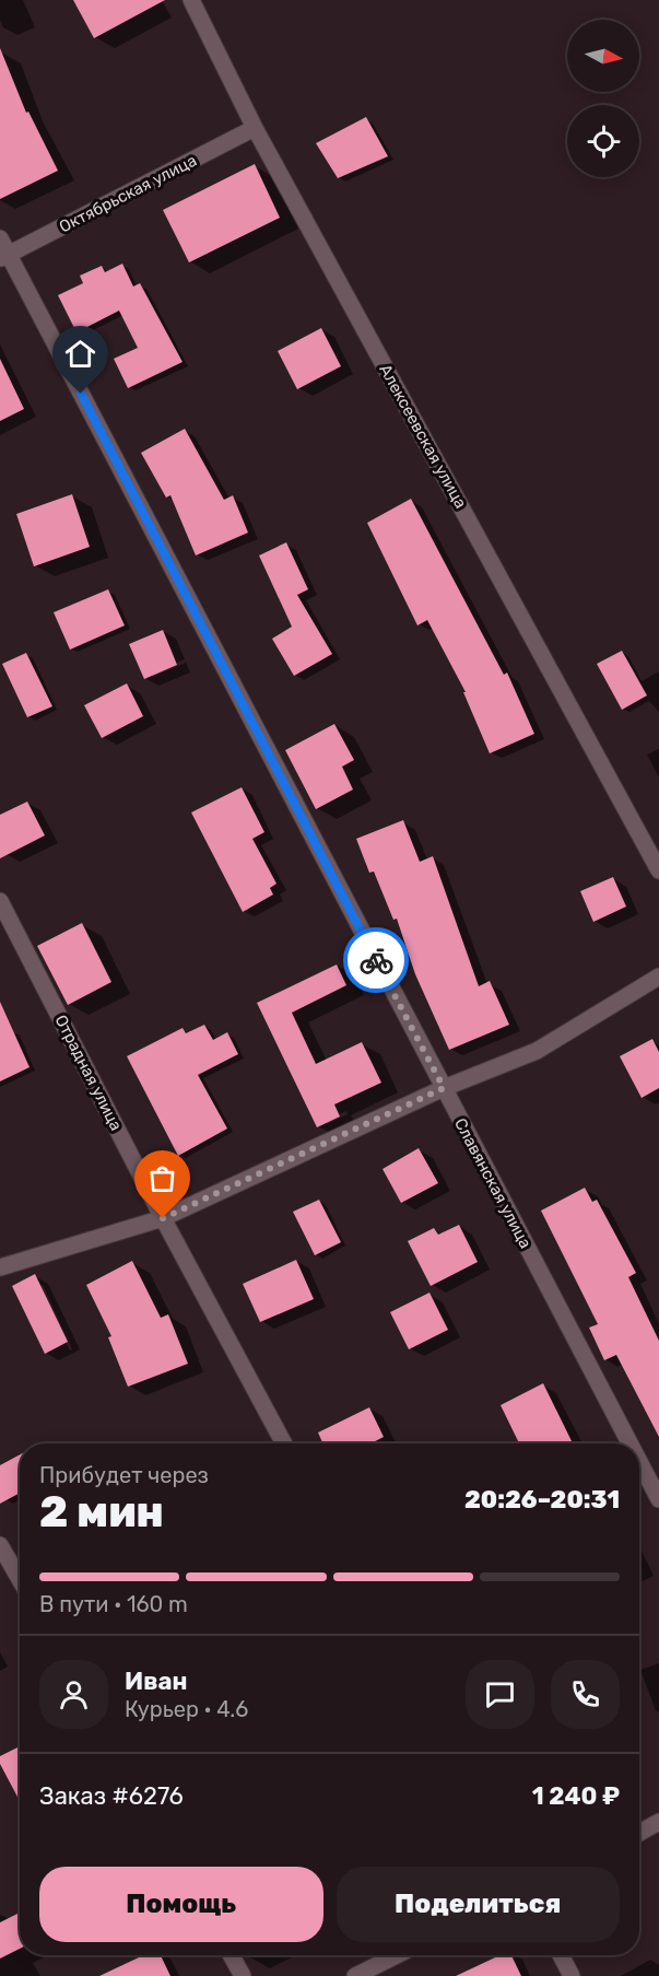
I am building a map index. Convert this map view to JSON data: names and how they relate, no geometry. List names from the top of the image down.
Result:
{
  "streets": {
    "street": [
      "Октябрьская улица",
      "Алексеевская улица",
      "Отрадная улица",
      "Славянская улица"
    ]
  },
  "crossings": [
    ["Октябрьская улица", "Алексеевская улица"],
    ["Октябрьская улица", "Славянская улица"]
  ],
  "north": "right",
  "page": {
    "heading": ["2 мин", "Прибудет через", "20:26–20:31"],
    "panel": [
      "Иван",
      "Курьер · 4.6",
      "Заказ #6276",
      "1 240 ₽"
    ],
    "bar": "В пути · 160 m",
    "buttons": ["Помощь", "Поделиться"]
  }
}
